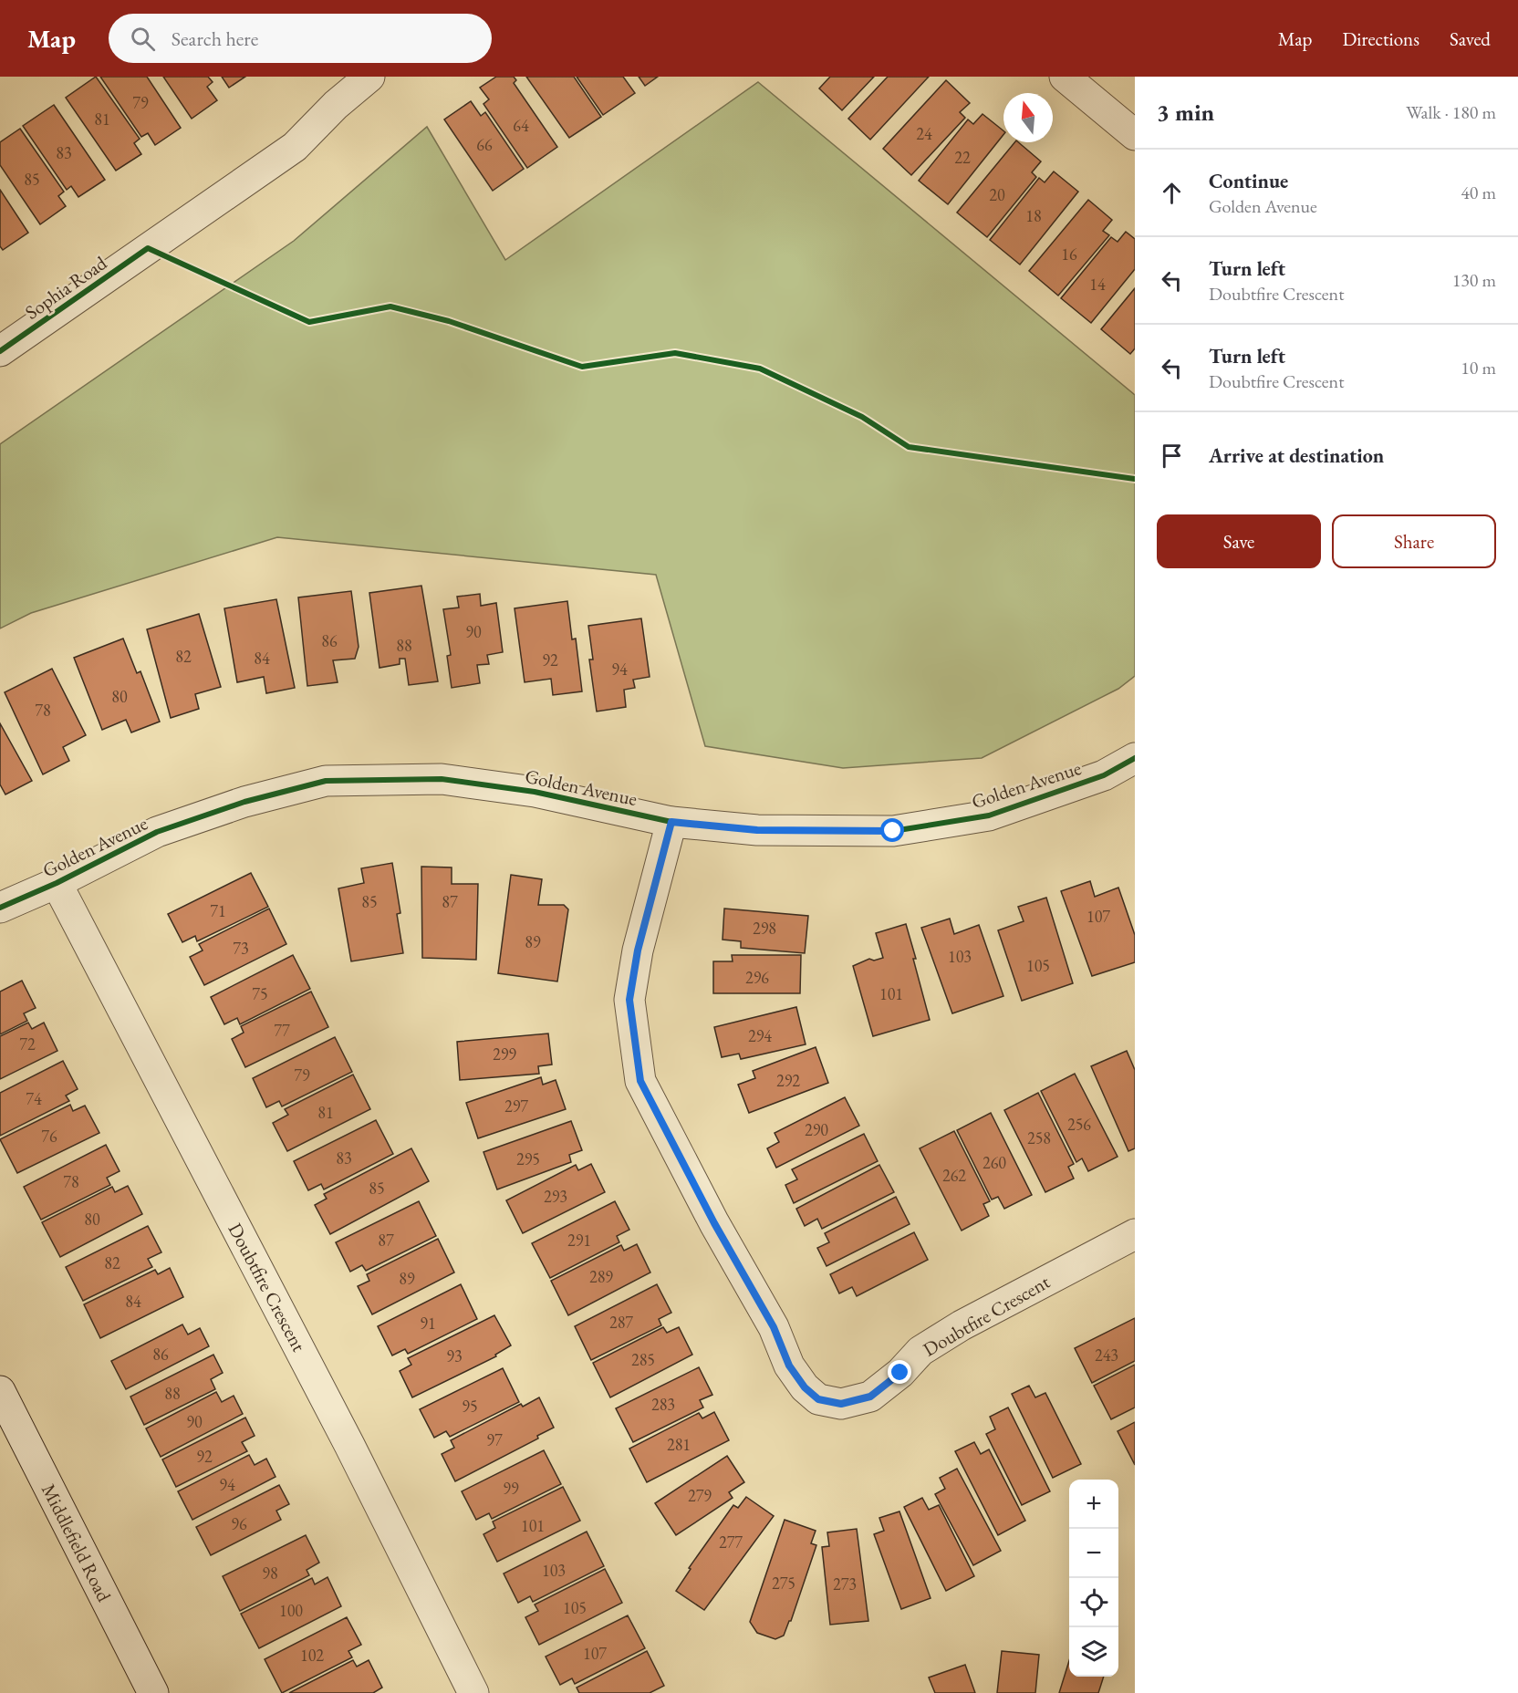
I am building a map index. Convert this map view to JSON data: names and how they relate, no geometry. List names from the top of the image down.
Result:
{
  "streets": {
    "street": [
      "Sophia Road",
      "Golden Avenue",
      "Doubtfire Crescent",
      "Middlefield Road"
    ]
  },
  "crossings": [
    ["Golden Avenue", "Doubtfire Crescent"]
  ],
  "house_numbers": [
    "79",
    "81",
    "64",
    "24",
    "66",
    "83",
    "22",
    "85",
    "20",
    "18",
    "16",
    "14",
    "90",
    "86",
    "88",
    "82",
    "84",
    "92",
    "94",
    "80",
    "78",
    "85",
    "87",
    "71",
    "107",
    "298",
    "89",
    "73",
    "103",
    "105",
    "296",
    "75",
    "101",
    "77",
    "294",
    "72",
    "299",
    "79",
    "292",
    "74",
    "297",
    "81",
    "256",
    "290",
    "76",
    "258",
    "83",
    "295",
    "260",
    "262",
    "78",
    "85",
    "293",
    "80",
    "87",
    "291",
    "82",
    "289",
    "89",
    "84",
    "287",
    "91",
    "86",
    "243",
    "93",
    "285",
    "88",
    "283",
    "95",
    "90",
    "97",
    "281",
    "92",
    "94",
    "99",
    "279",
    "96",
    "101",
    "277",
    "103",
    "98",
    "275",
    "273",
    "105",
    "100",
    "107",
    "102"
  ],
  "north": "top",
  "page": {
    "header": "Map",
    "search": "Search here",
    "nav": ["Map", "Directions", "Saved"],
    "heading": ["3 min", "Walk · 180 m"],
    "list": [
      ["Continue", "Golden Avenue", "40 m"],
      ["Turn left", "Doubtfire Crescent", "130 m"],
      ["Turn left", "Doubtfire Crescent", "10 m"],
      "Arrive at destination"
    ],
    "buttons": ["Save", "Share"],
    "map_buttons": ["+", "−"]
  }
}
